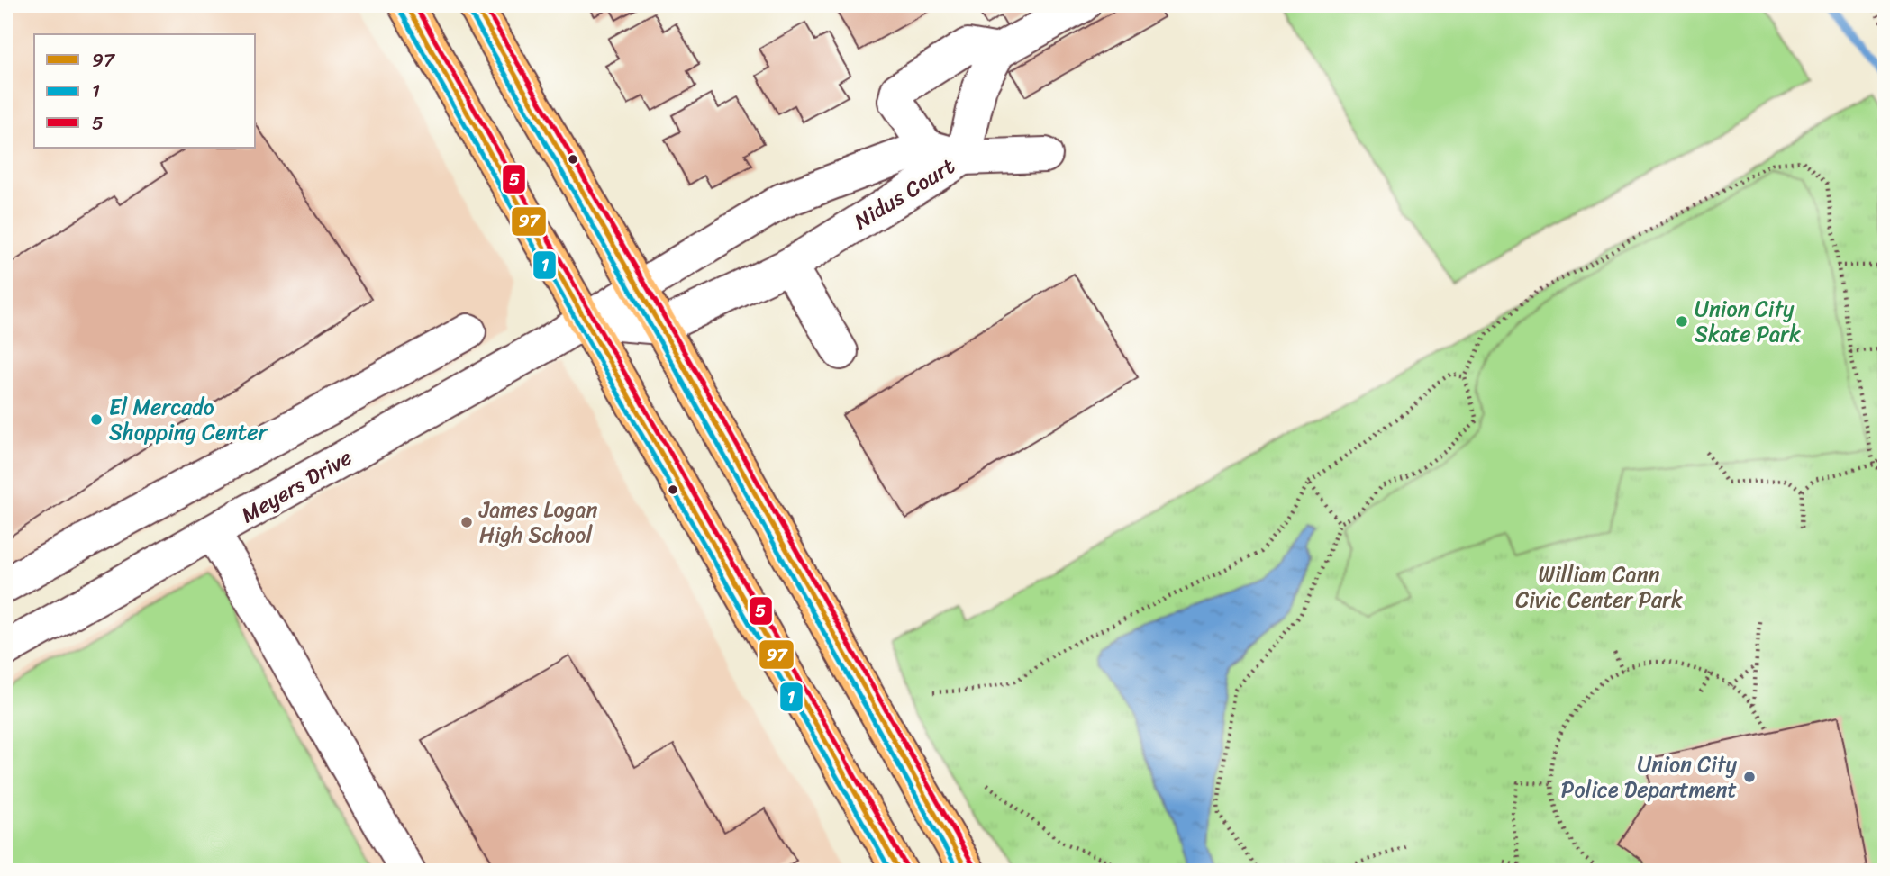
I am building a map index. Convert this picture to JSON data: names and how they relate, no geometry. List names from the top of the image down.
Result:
{
  "streets": {
    "street": ["Nidus Court", "Meyers Drive"]
  },
  "crossings": [
    ["Nidus Court", "Meyers Drive"]
  ],
  "parks": ["William Cann Civic Center Park"],
  "places": [
    "Union City Skate Park",
    "El Mercado Shopping Center",
    "James Logan High School",
    "Union City Police Department"
  ],
  "lines": ["transit line 97", "transit line 5", "transit line 1"],
  "legend": ["97", "1", "5"]
}
